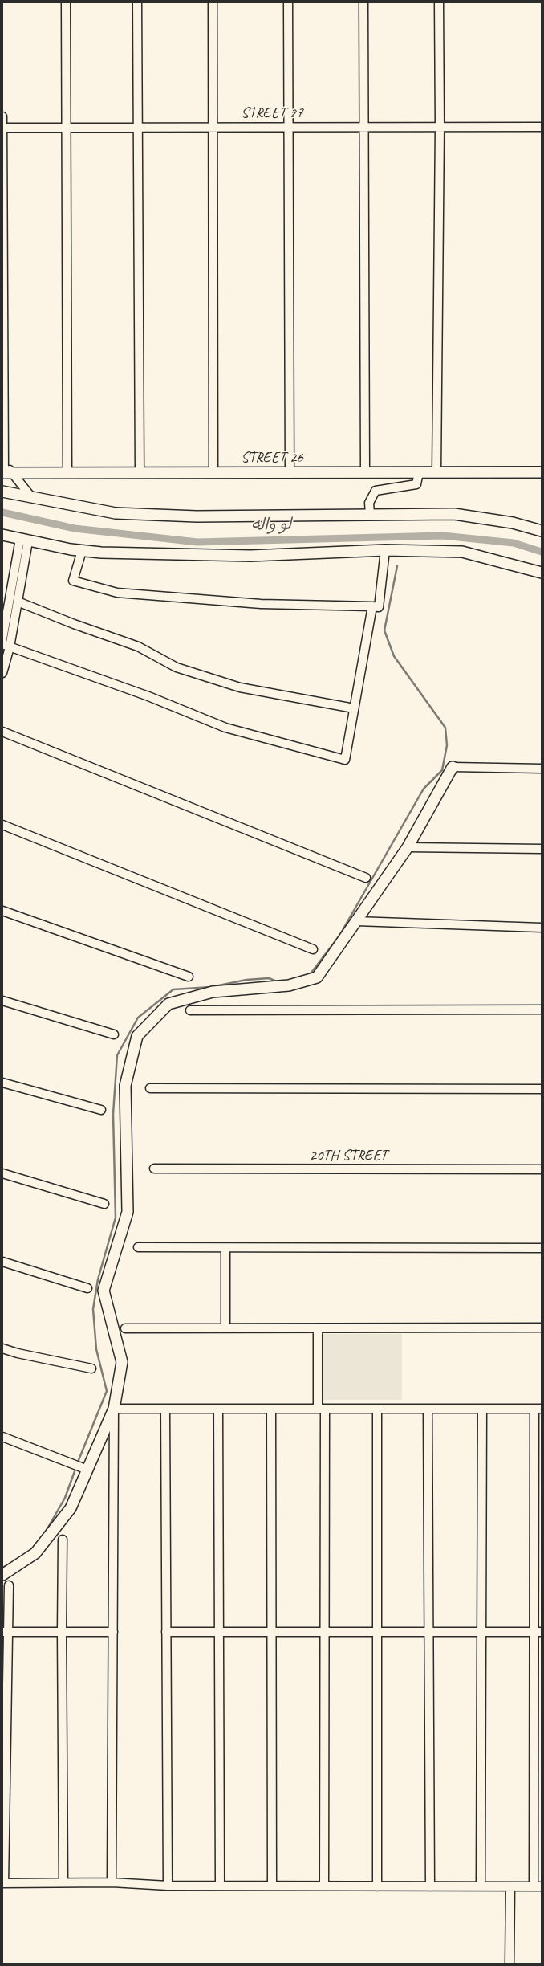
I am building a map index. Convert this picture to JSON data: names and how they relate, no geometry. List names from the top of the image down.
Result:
{
  "streets": {
    "street": ["STREET 27", "STREET 26", "20TH STREET"]
  },
  "water": ["لو واله"]
}
